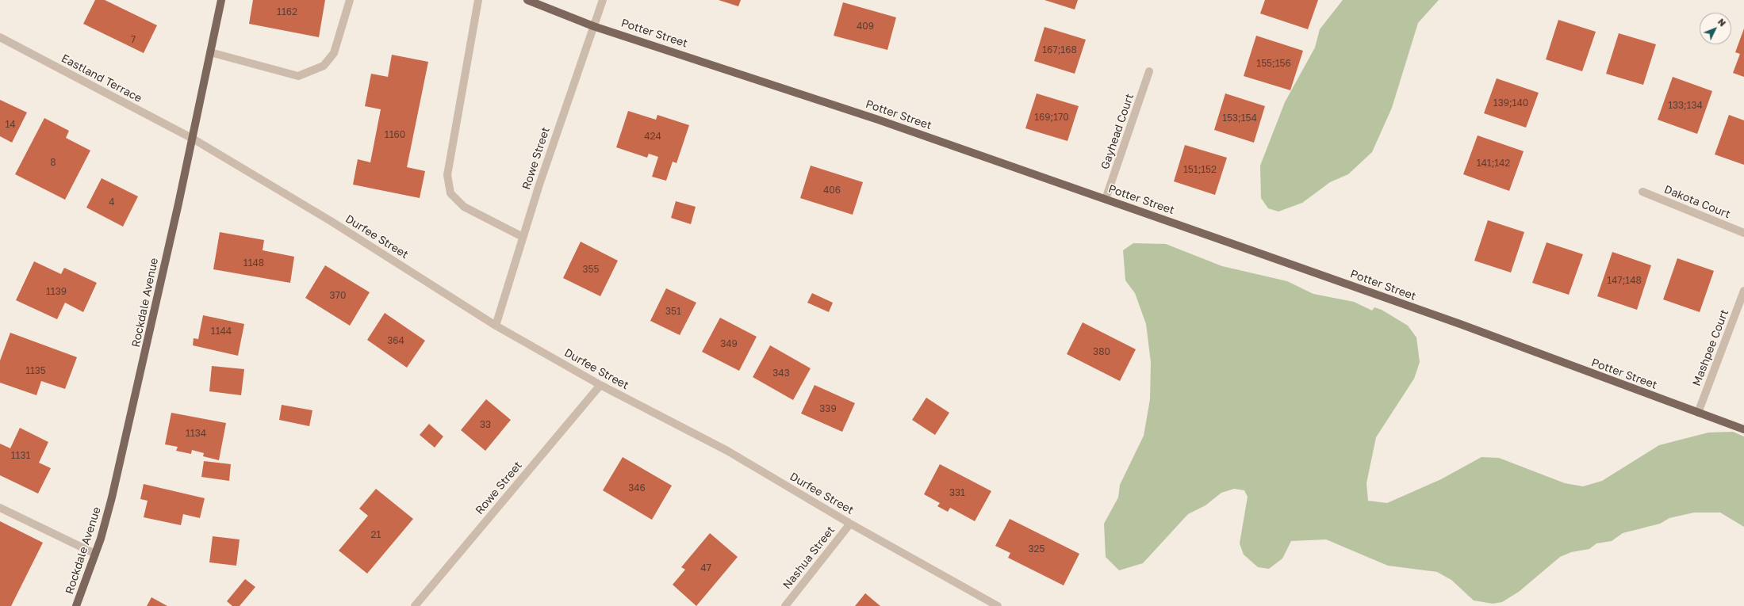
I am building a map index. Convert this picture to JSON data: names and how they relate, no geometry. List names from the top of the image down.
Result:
{
  "streets": {
    "main road": ["Potter Street", "Rockdale Avenue"],
    "street": [
      "Eastland Terrace",
      "Gayhead Court",
      "Rowe Street",
      "Dakota Court",
      "Durfee Street",
      "Mashpee Court",
      "Nashua Street"
    ]
  },
  "crossings": [
    ["Potter Street", "Gayhead Court"],
    ["Potter Street", "Rowe Street"],
    ["Potter Street", "Mashpee Court"],
    ["Eastland Terrace", "Durfee Street"],
    ["Eastland Terrace", "Rockdale Avenue"],
    ["Rowe Street", "Durfee Street"],
    ["Durfee Street", "Rockdale Avenue"],
    ["Durfee Street", "Nashua Street"]
  ],
  "house_numbers": [
    "1162",
    "409",
    "7",
    "167;168",
    "155;156",
    "139;140",
    "133;134",
    "169;170",
    "153;154",
    "14",
    "1160",
    "424",
    "8",
    "141;142",
    "151;152",
    "406",
    "4",
    "1148",
    "355",
    "147;148",
    "1139",
    "370",
    "351",
    "1144",
    "364",
    "349",
    "380",
    "1135",
    "343",
    "339",
    "33",
    "1134",
    "1131",
    "346",
    "331",
    "21",
    "325",
    "47"
  ],
  "north": "top right"
}
